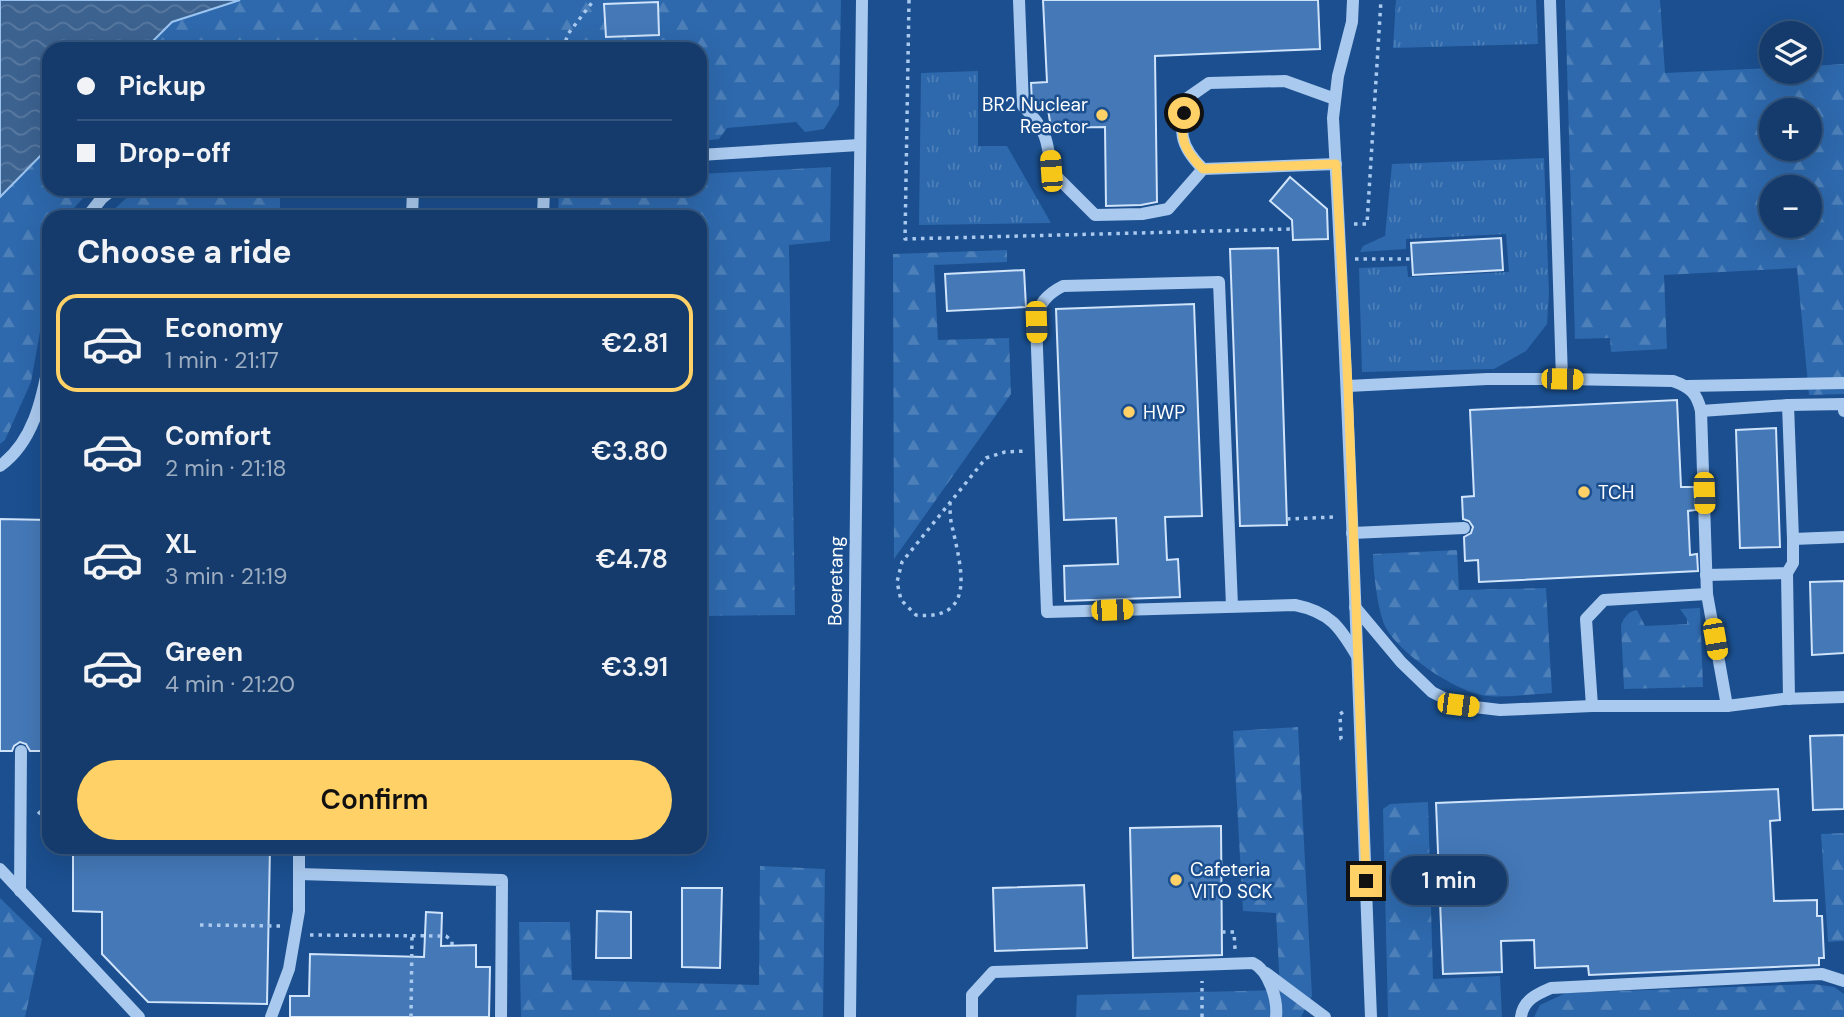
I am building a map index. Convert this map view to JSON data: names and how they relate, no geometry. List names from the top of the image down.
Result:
{
  "streets": {
    "street": ["Boeretang"]
  },
  "places": [
    "BR2 Nuclear Reactor",
    "HWP",
    "TCH",
    "Cafeteria VITO SCK"
  ],
  "page": {
    "map_buttons": ["+", "−"],
    "banner": ["Pickup", "Drop-off"],
    "heading": "Choose a ride",
    "list": [
      {
        "name": "Economy",
        "note": "1 min · 21:17",
        "value": "€2.81"
      },
      {
        "name": "Comfort",
        "note": "2 min · 21:18",
        "value": "€3.80"
      },
      {
        "name": "XL",
        "note": "3 min · 21:19",
        "value": "€4.78"
      },
      {
        "name": "Green",
        "note": "4 min · 21:20",
        "value": "€3.91"
      }
    ],
    "buttons": "Confirm",
    "bubble": "1 min"
  }
}
